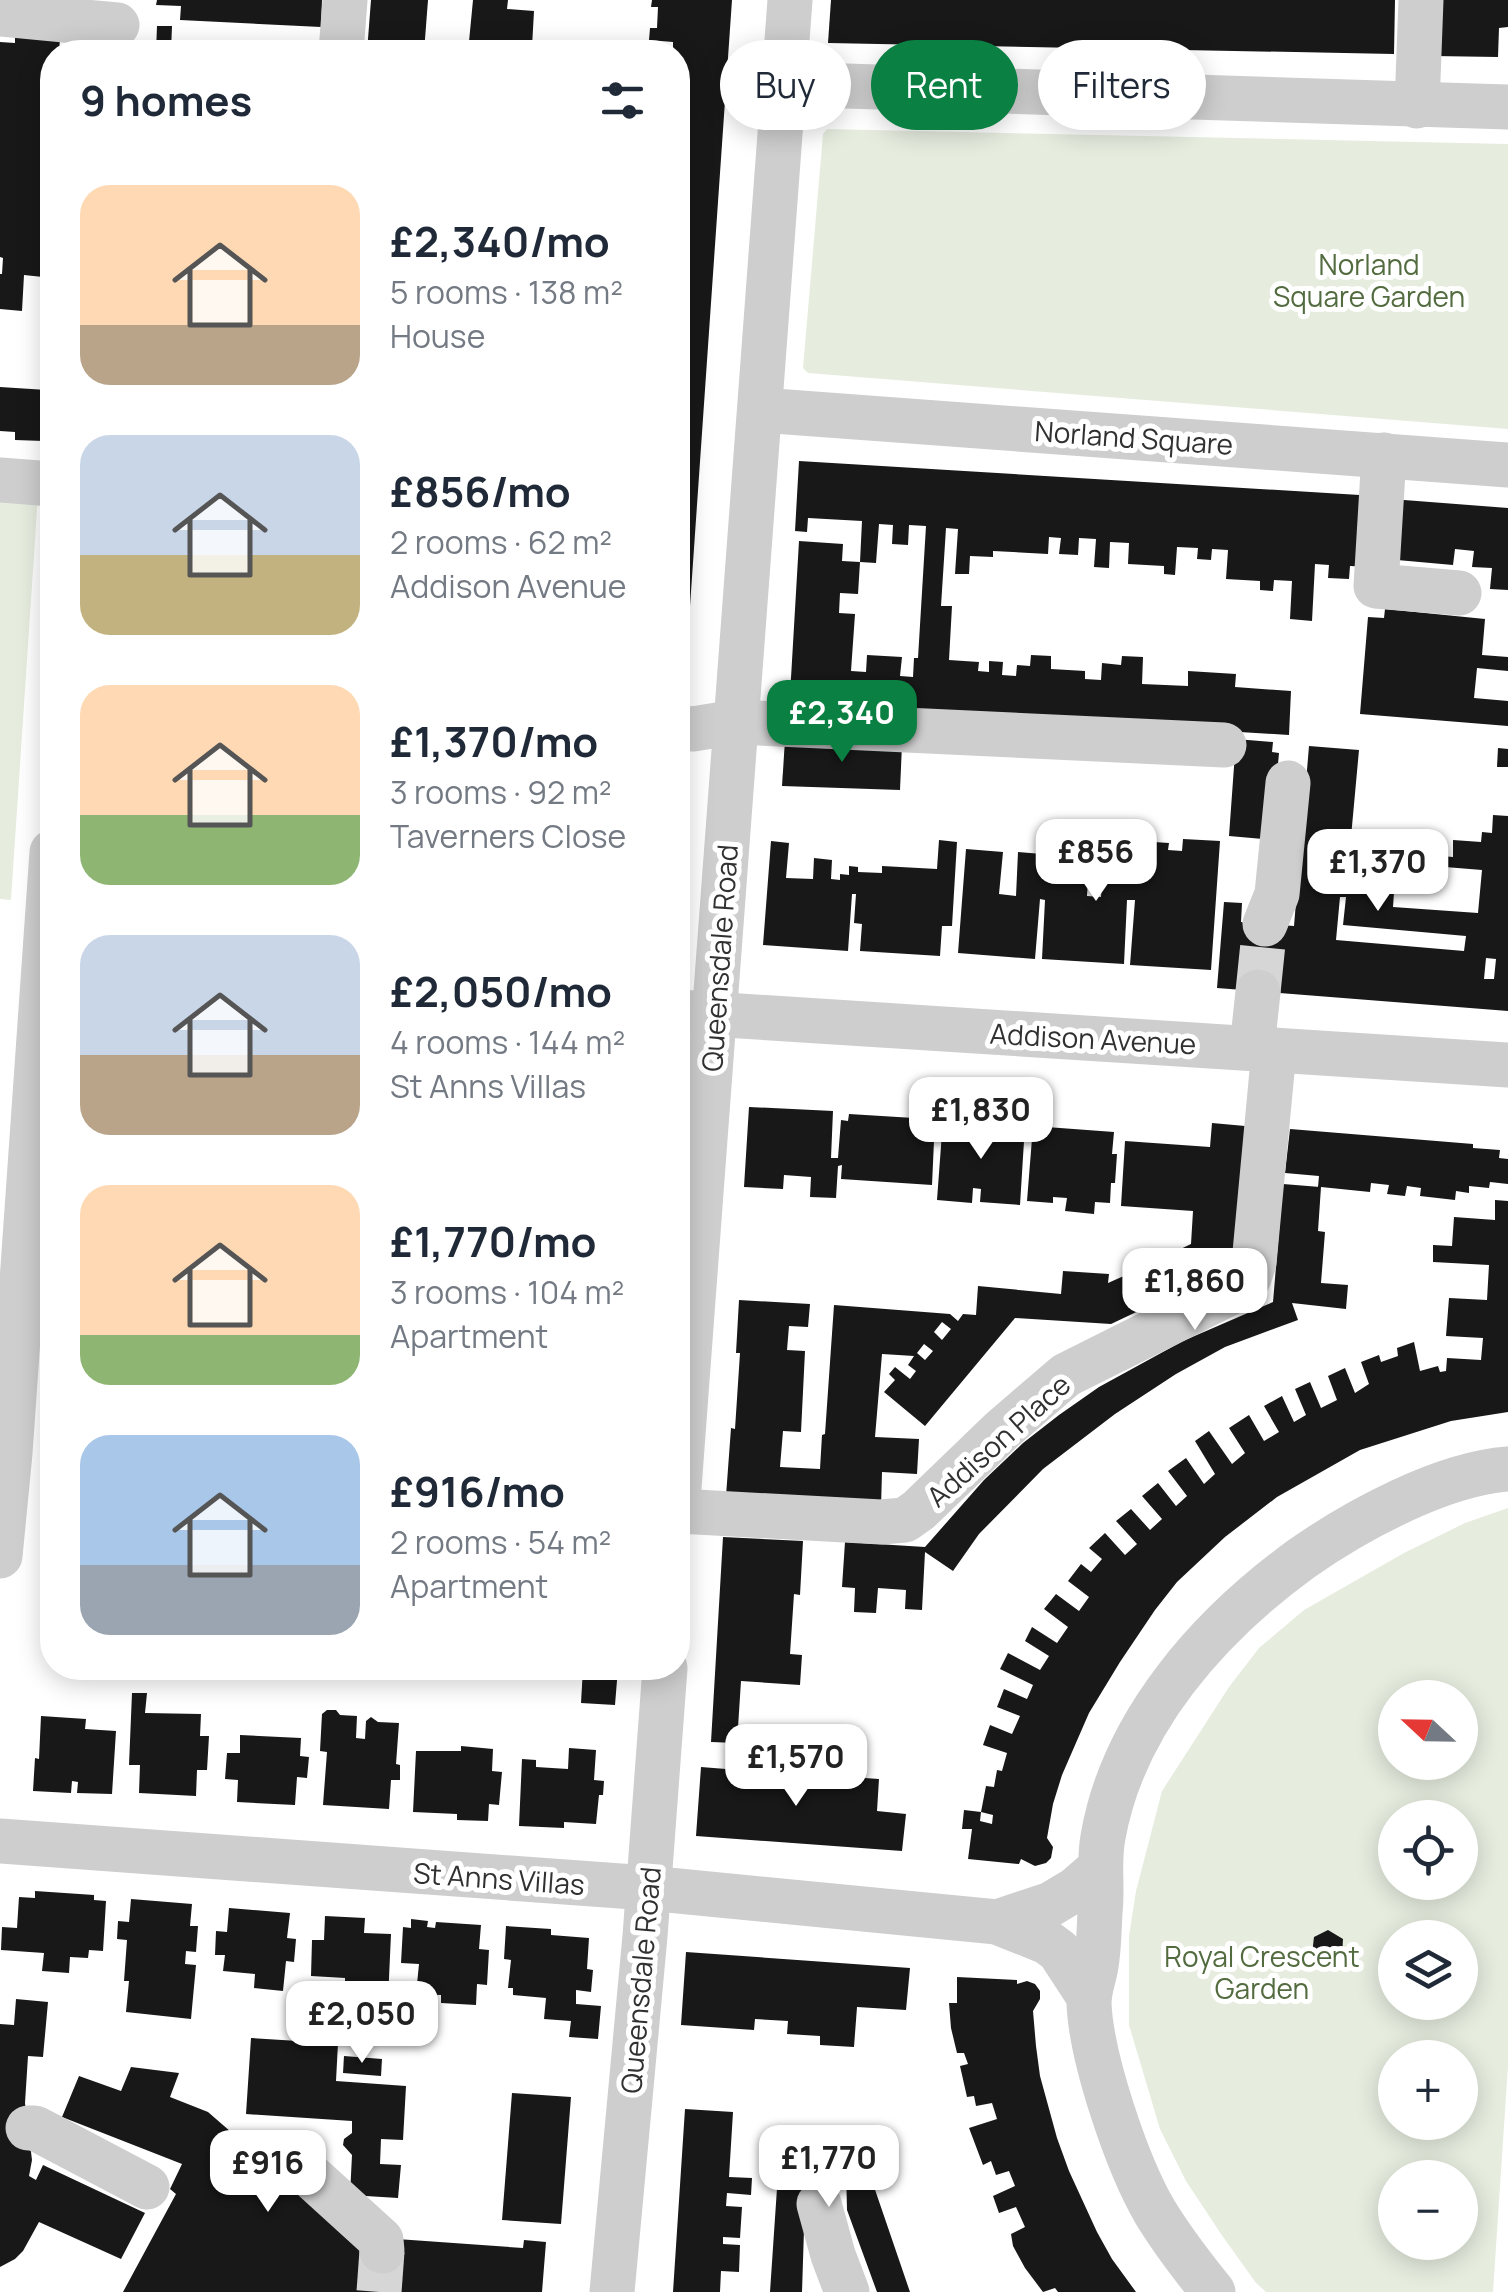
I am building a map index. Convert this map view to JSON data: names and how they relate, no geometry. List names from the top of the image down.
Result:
{
  "streets": {
    "street": [
      "Norland Square",
      "Queensdale Road",
      "Addison Avenue",
      "Addison Place",
      "St Anns Villas"
    ]
  },
  "crossings": [
    ["Norland Square", "Queensdale Road"],
    ["Queensdale Road", "Addison Avenue"],
    ["Queensdale Road", "St Anns Villas"],
    ["Addison Avenue", "Addison Place"]
  ],
  "parks": ["Norland Square Garden", "Royal Crescent Garden"],
  "north": "left",
  "page": {
    "chip": ["Buy", "Rent", "Filters"],
    "heading": "9 homes",
    "list": [
      {
        "name": "£2,340/mo",
        "note": "5 rooms · 138 m² · House"
      },
      {
        "name": "£856/mo",
        "note": "2 rooms · 62 m² · Addison Avenue"
      },
      {
        "name": "£1,370/mo",
        "note": "3 rooms · 92 m² · Taverners Close"
      },
      {
        "name": "£2,050/mo",
        "note": "4 rooms · 144 m² · St Anns Villas"
      },
      {
        "name": "£1,770/mo",
        "note": "3 rooms · 104 m² · Apartment"
      },
      {
        "name": "£916/mo",
        "note": "2 rooms · 54 m² · Apartment"
      }
    ],
    "price": [
      "£2,340",
      "£856",
      "£1,370",
      "£1,830",
      "£1,860",
      "£1,570",
      "£2,050",
      "£1,770",
      "£916"
    ],
    "map_buttons": ["+", "−"]
  }
}
